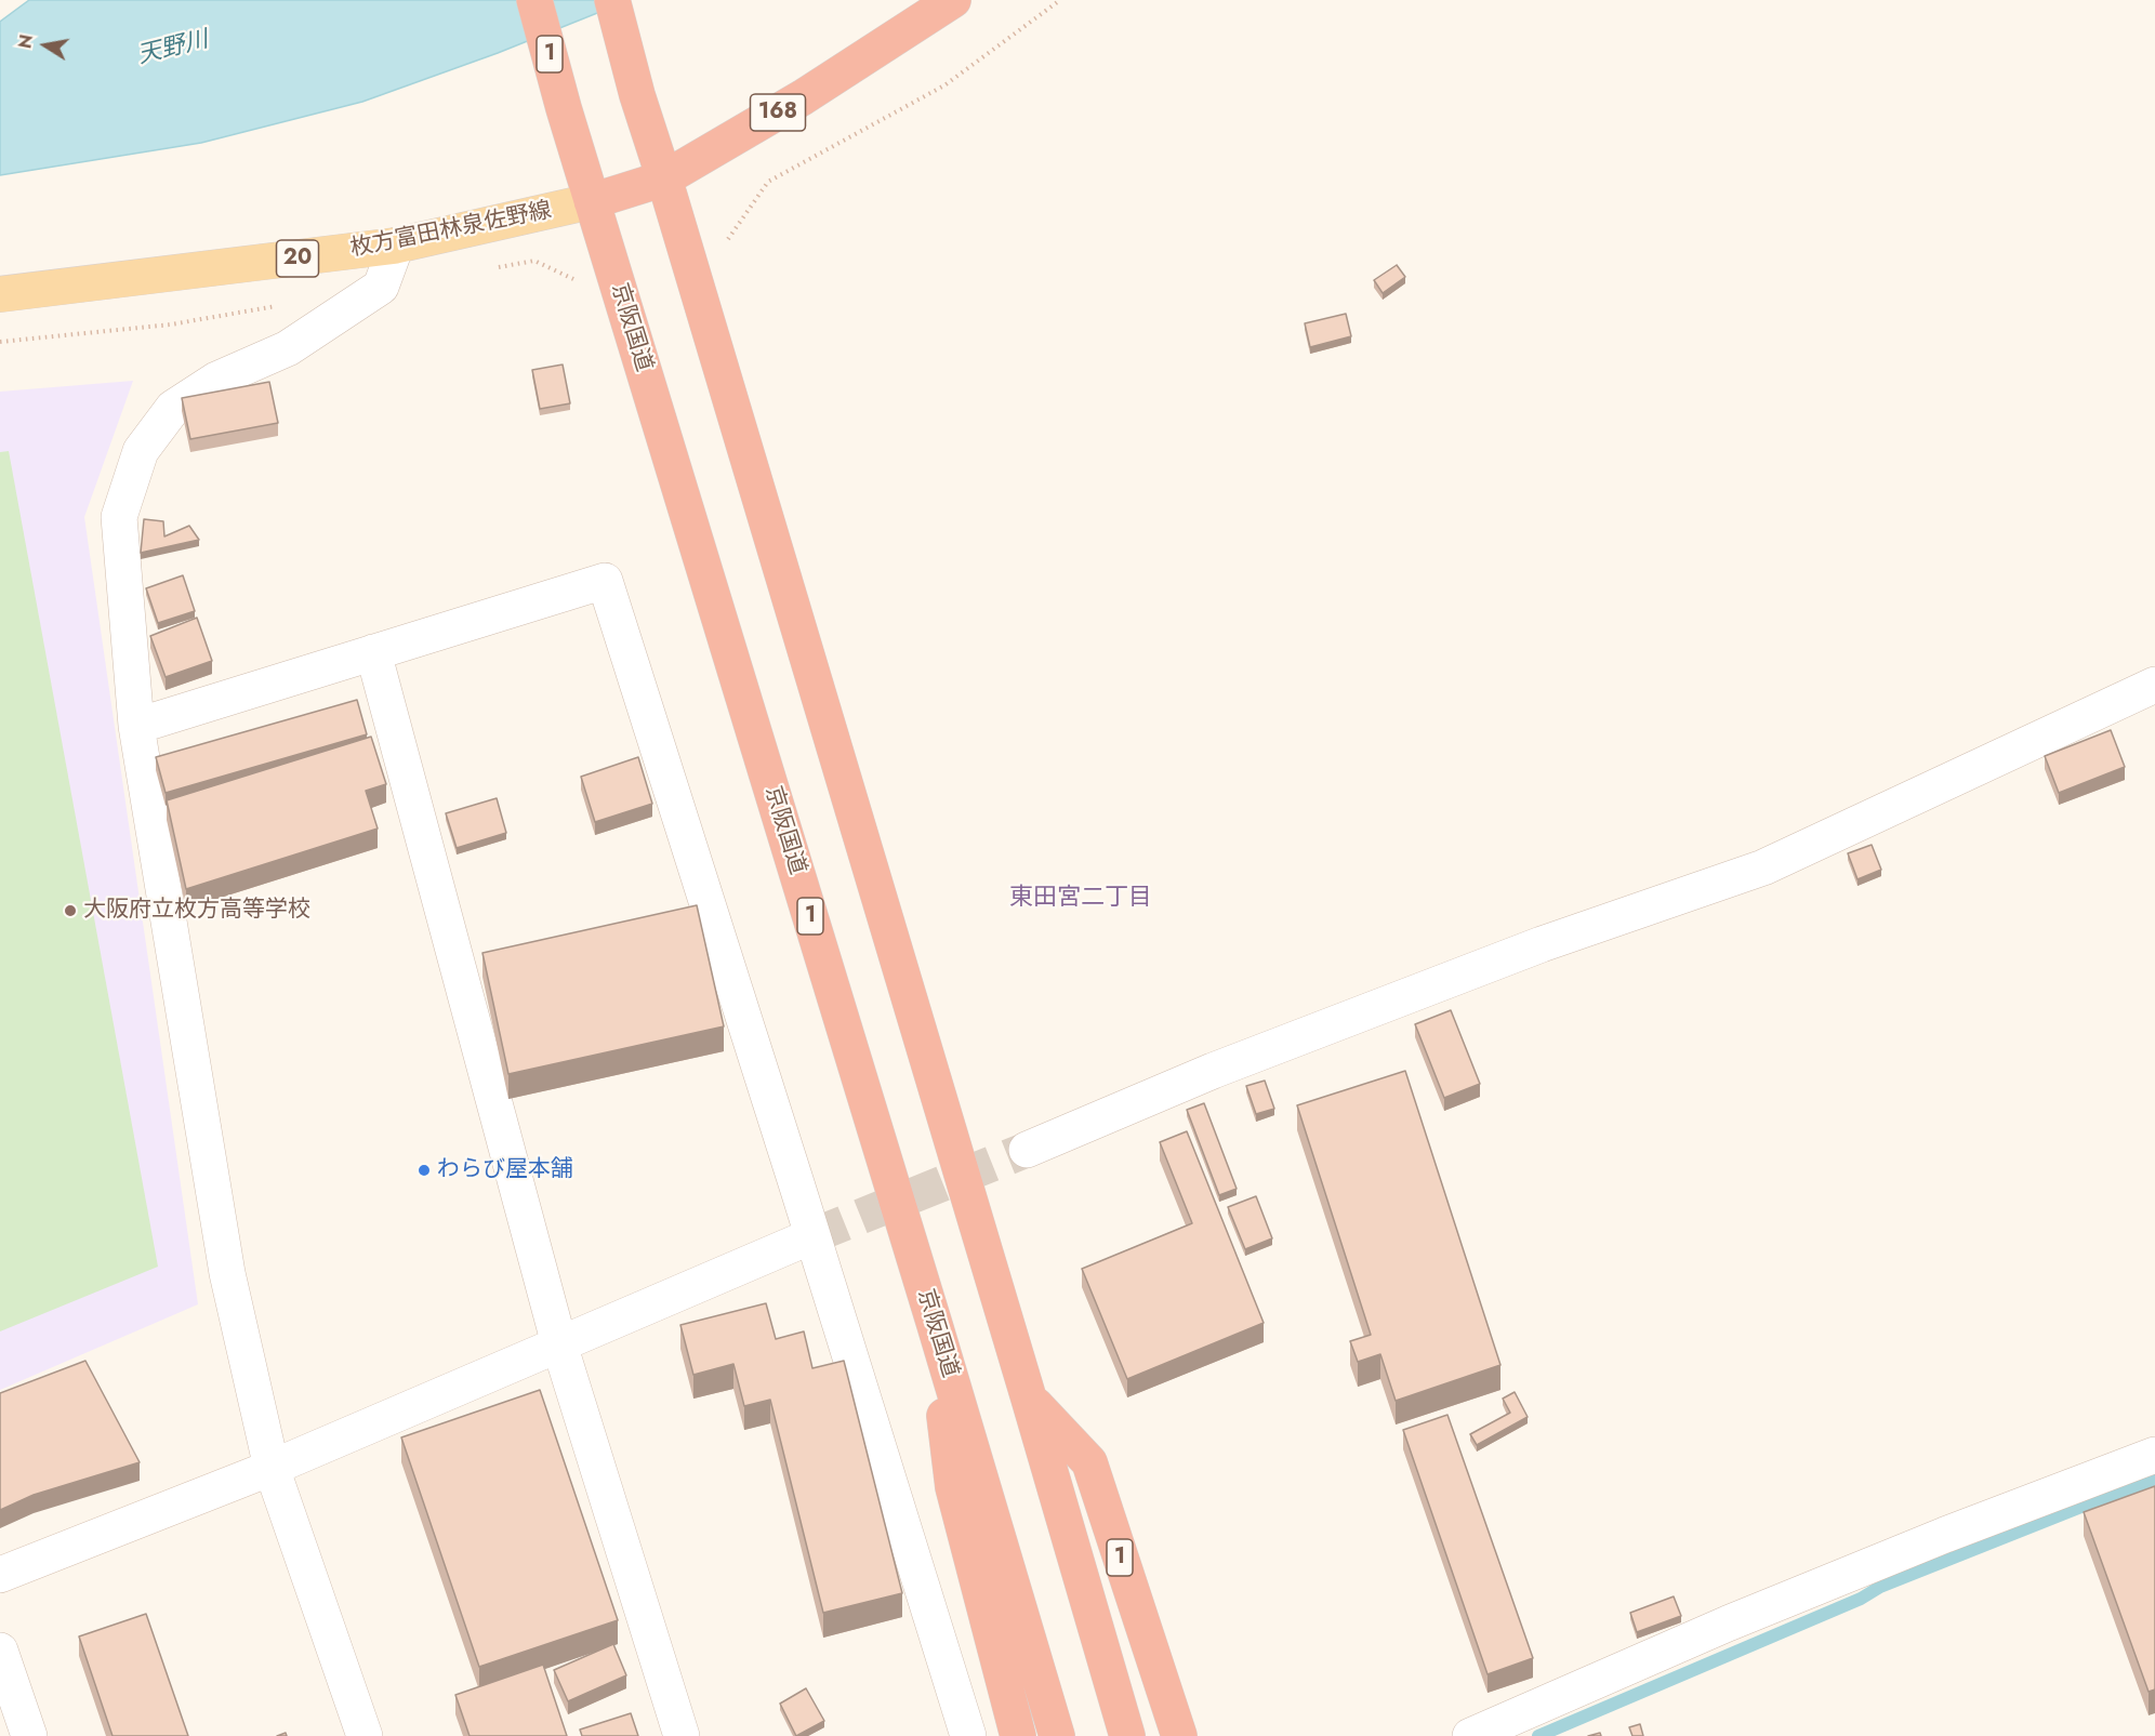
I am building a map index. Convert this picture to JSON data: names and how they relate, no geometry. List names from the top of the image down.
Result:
{
  "streets": {
    "highway": ["1", "168", "京阪国道"],
    "main road": ["枚方富田林泉佐野線", "20"]
  },
  "crossings": [
    ["1", "168"],
    ["168", "枚方富田林泉佐野線"],
    ["168", "京阪国道"],
    ["枚方富田林泉佐野線", "京阪国道"]
  ],
  "districts": ["東田宮二丁目"],
  "water": ["天野川"],
  "places": ["大阪府立枚方高等学校", "わらび屋本舗"],
  "north": "left"
}
